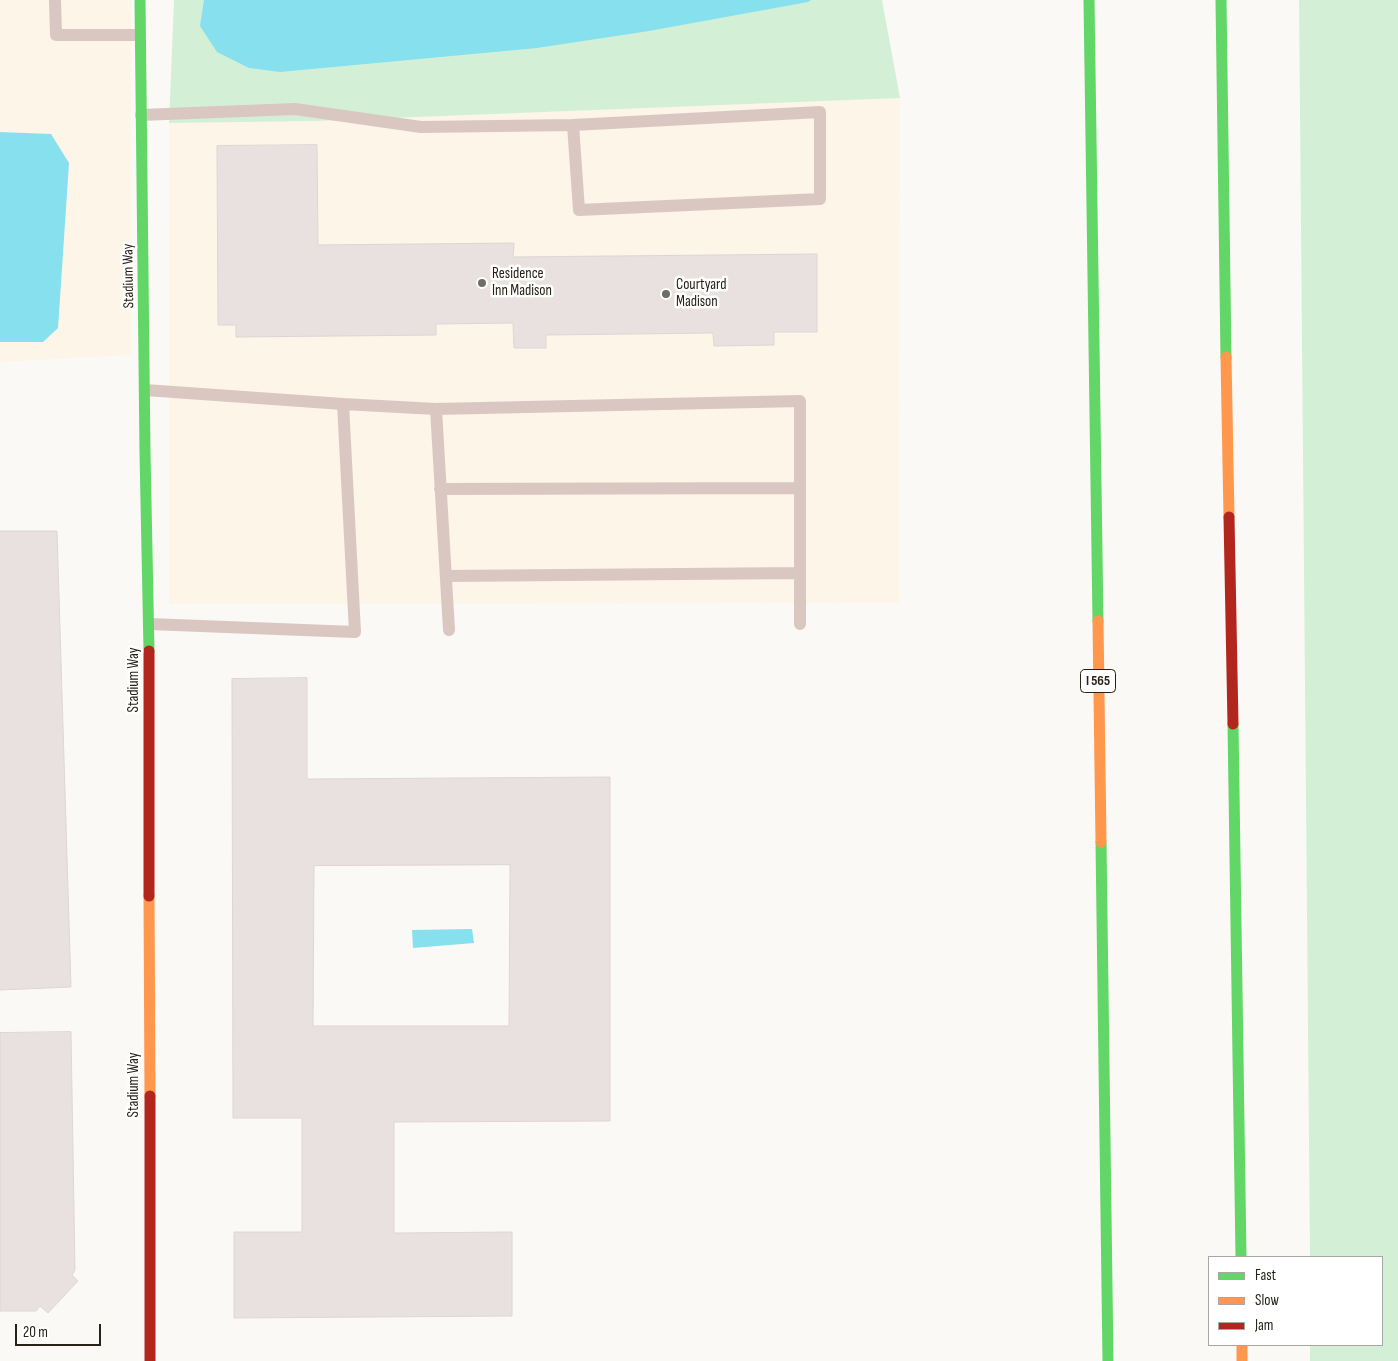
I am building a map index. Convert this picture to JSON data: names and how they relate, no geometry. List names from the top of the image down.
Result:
{
  "streets": {
    "main road": ["Stadium Way", "I 565"]
  },
  "places": ["Residence Inn Madison", "Courtyard Madison"],
  "legend": ["Fast", "Slow", "Jam"],
  "scale_bar": "20 m"
}
